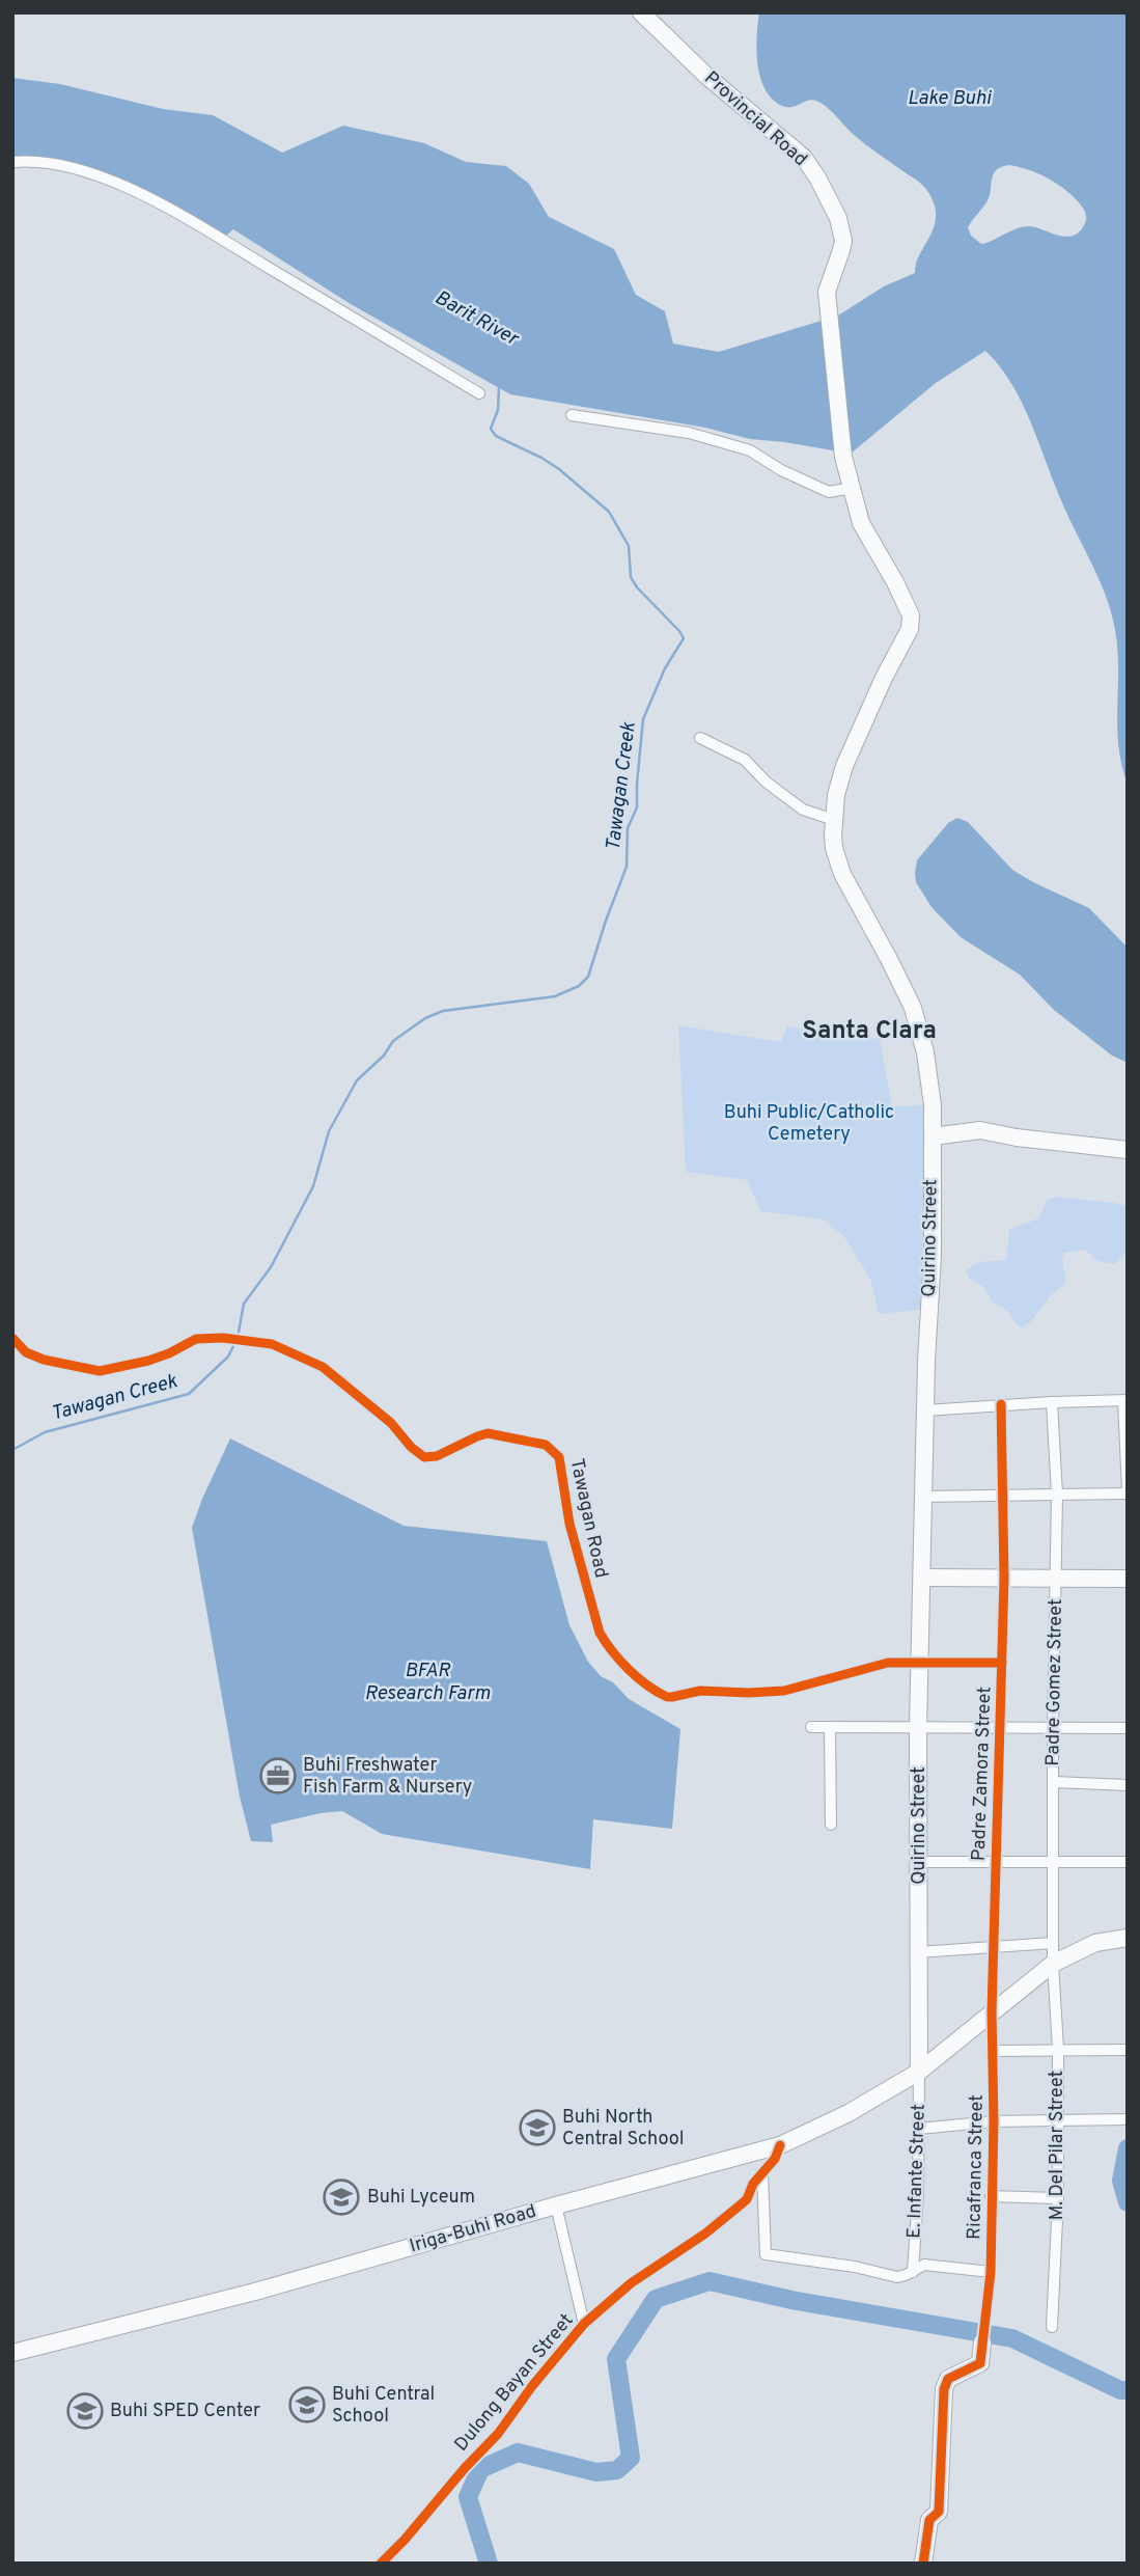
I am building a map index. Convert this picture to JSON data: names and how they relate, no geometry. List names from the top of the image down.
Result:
{
  "streets": {
    "main road": ["Provincial Road", "Quirino Street", "Iriga-Buhi Road"],
    "street": [
      "Tawagan Road",
      "Padre Gomez Street",
      "Padre Zamora Street",
      "M. Del Pilar Street",
      "Ricafranca Street",
      "E. Infante Street",
      "Dulong Bayan Street"
    ]
  },
  "crossings": [
    ["Provincial Road", "Quirino Street"],
    ["Quirino Street", "Tawagan Road"],
    ["Quirino Street", "E. Infante Street"],
    ["Quirino Street", "Iriga-Buhi Road"],
    ["Tawagan Road", "Padre Zamora Street"],
    ["Padre Gomez Street", "M. Del Pilar Street"],
    ["Padre Gomez Street", "Iriga-Buhi Road"],
    ["Padre Zamora Street", "Ricafranca Street"],
    ["Padre Zamora Street", "Iriga-Buhi Road"],
    ["M. Del Pilar Street", "Iriga-Buhi Road"],
    ["Ricafranca Street", "Iriga-Buhi Road"],
    ["E. Infante Street", "Iriga-Buhi Road"],
    ["Iriga-Buhi Road", "Dulong Bayan Street"]
  ],
  "districts": ["Santa Clara"],
  "water": [
    "Lake Buhi",
    "Barit River",
    "Tawagan Creek",
    "BFAR Research Farm"
  ],
  "parks": ["Buhi Public/Catholic Cemetery"],
  "places": {
    "office": ["Buhi Freshwater Fish Farm & Nursery"],
    "school or university": [
      "Buhi North Central School",
      "Buhi Lyceum",
      "Buhi Central School",
      "Buhi SPED Center"
    ]
  }
}
